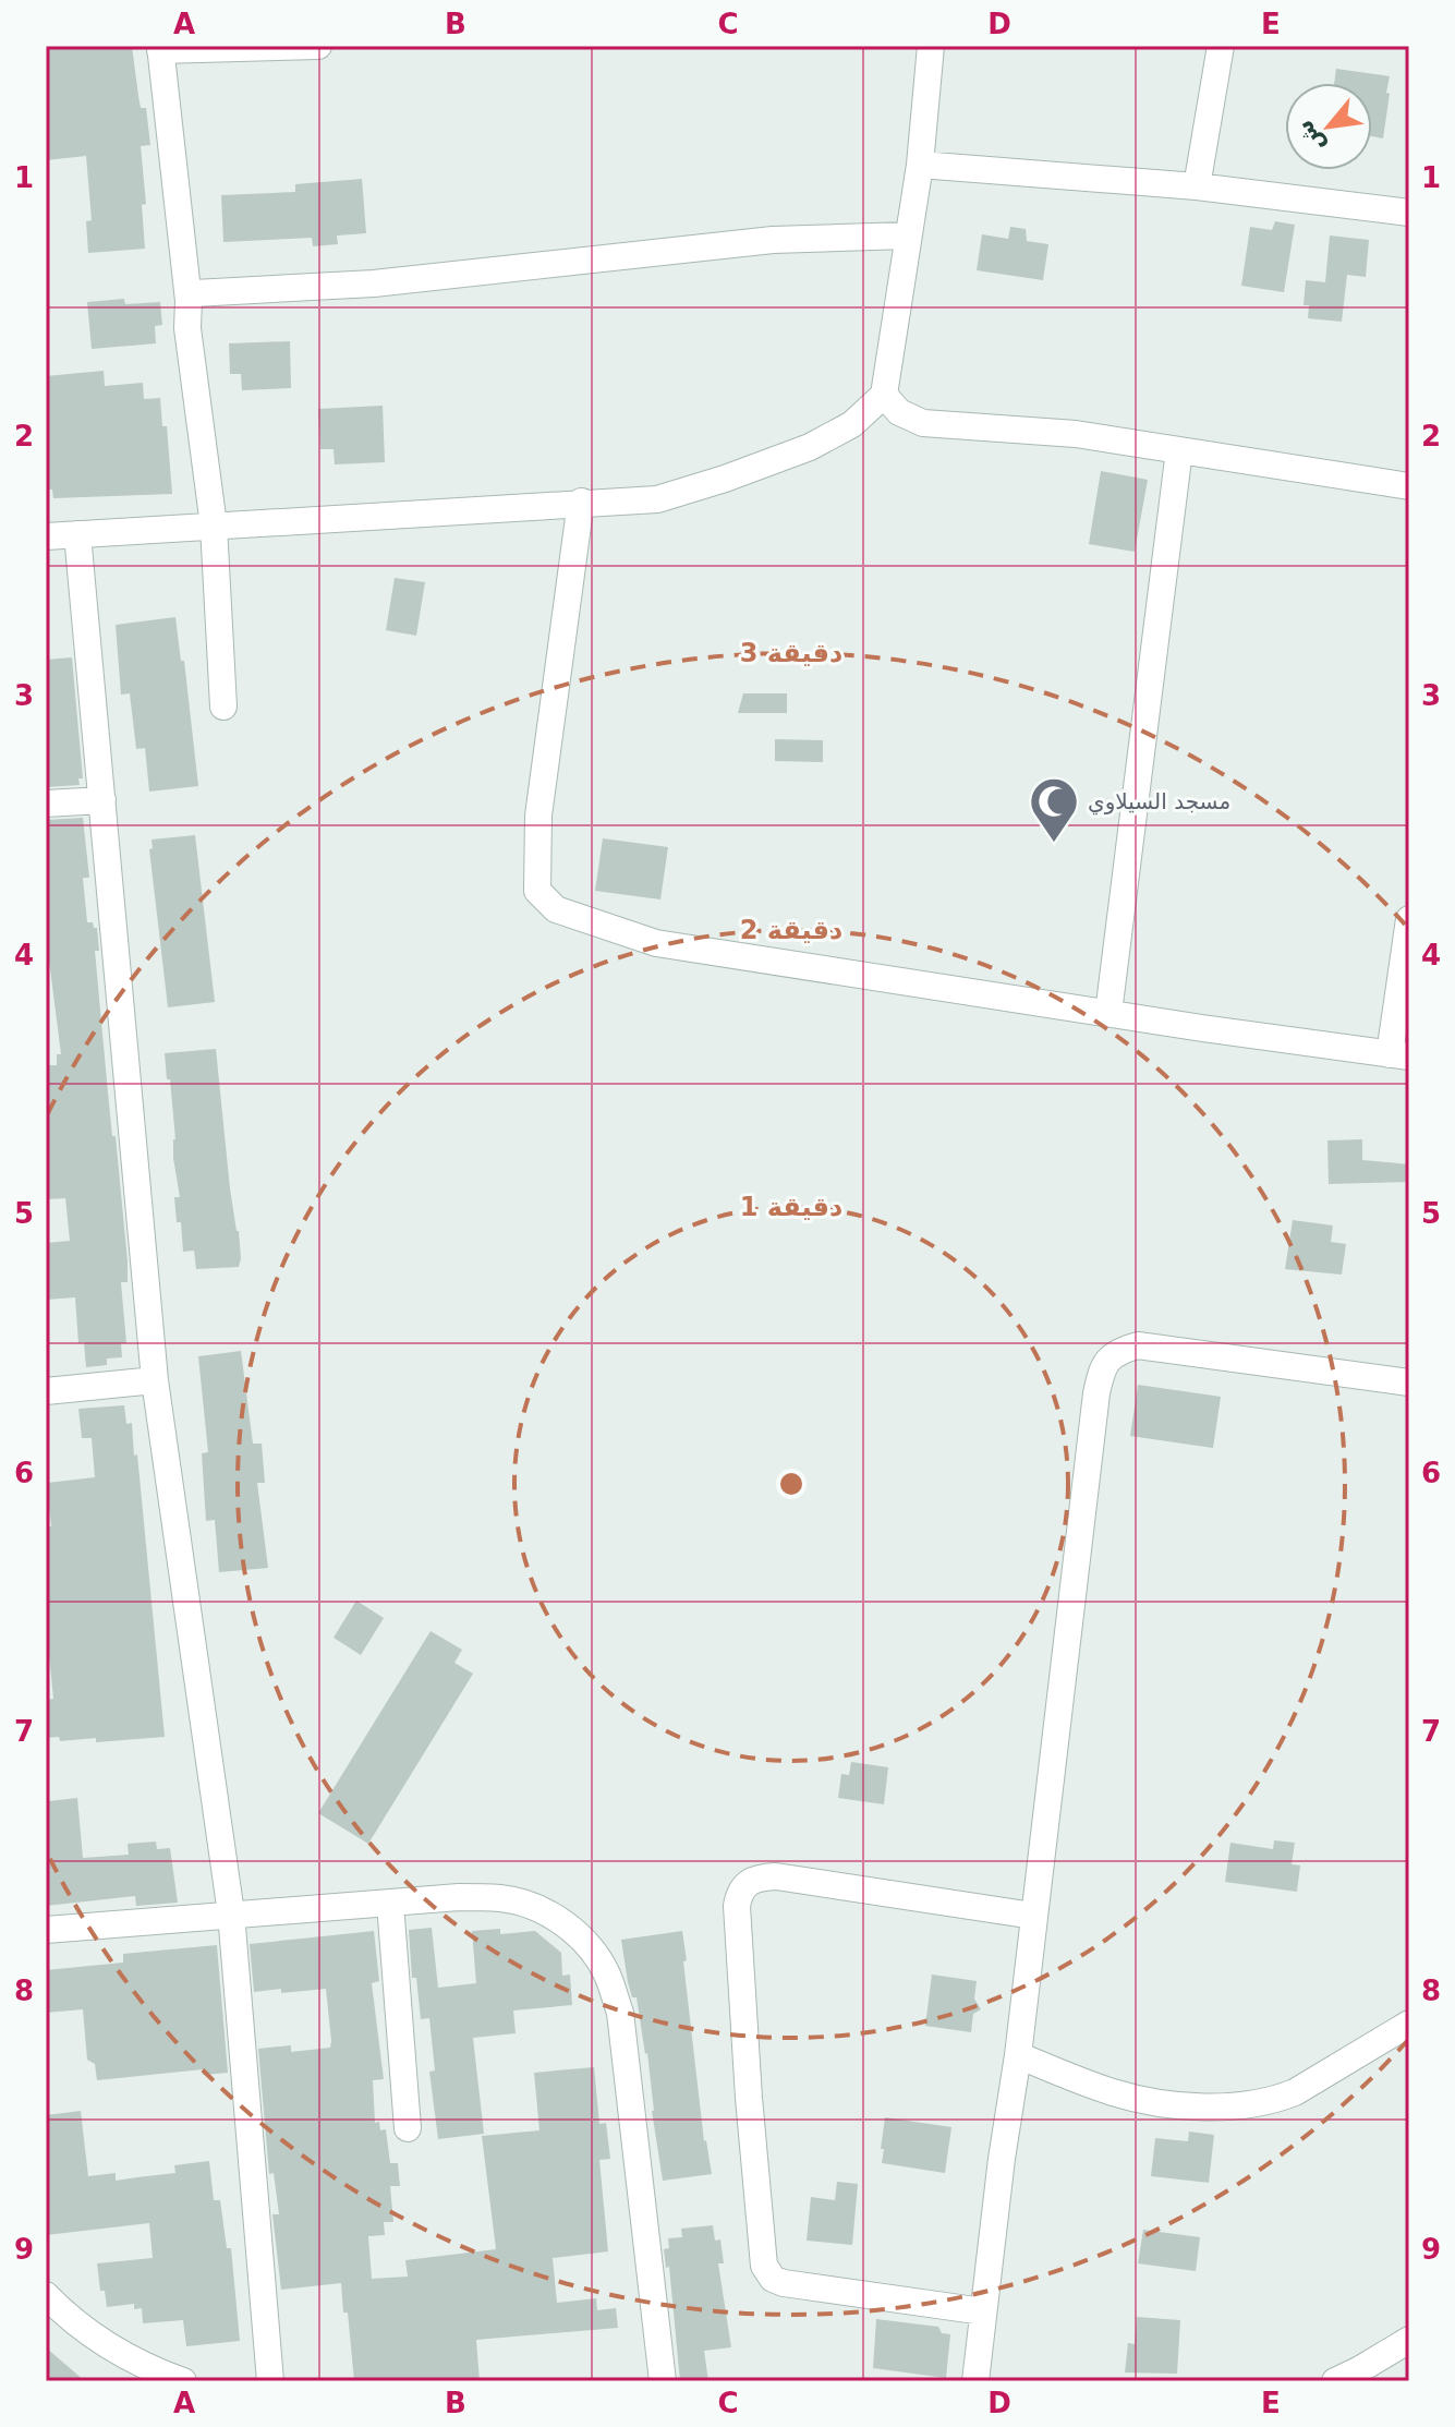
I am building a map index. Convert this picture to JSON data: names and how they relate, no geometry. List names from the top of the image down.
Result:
{
  "places": {
    "mosque": ["مسجد السيلاوي"]
  },
  "north": "bottom left",
  "grid": {
    "columns": [
      "A",
      "B",
      "C",
      "D",
      "E"
    ],
    "rows": [
      "1",
      "2",
      "3",
      "4",
      "5",
      "6",
      "7",
      "8",
      "9"
    ]
  },
  "rings": ["3 دقيقة", "2 دقيقة", "1 دقيقة"]
}
